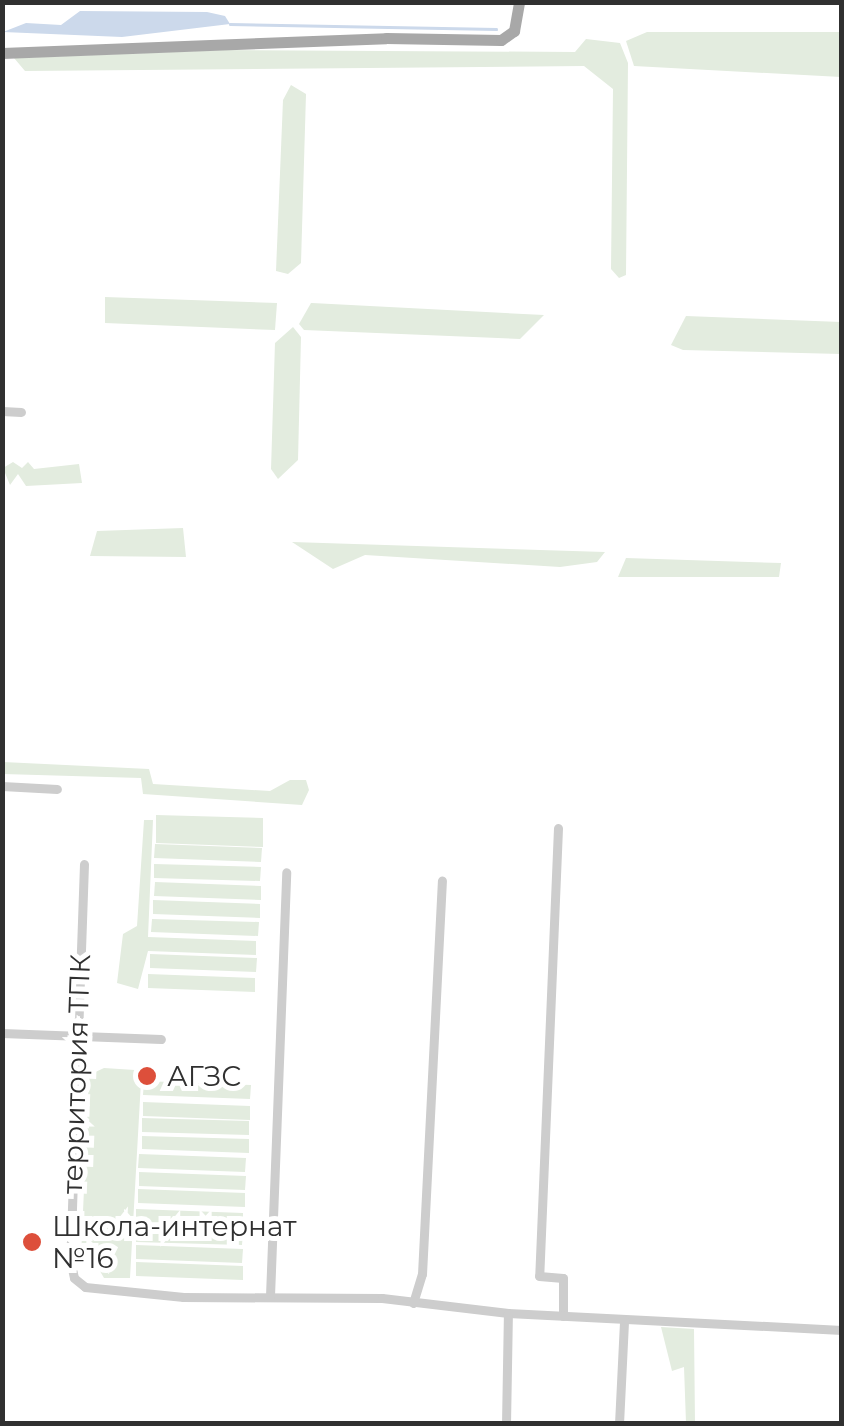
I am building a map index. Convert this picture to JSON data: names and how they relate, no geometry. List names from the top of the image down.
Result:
{
  "streets": {
    "street": ["территория ТПК"]
  },
  "places": ["АГЗС", "Школа-интернат №16"]
}
